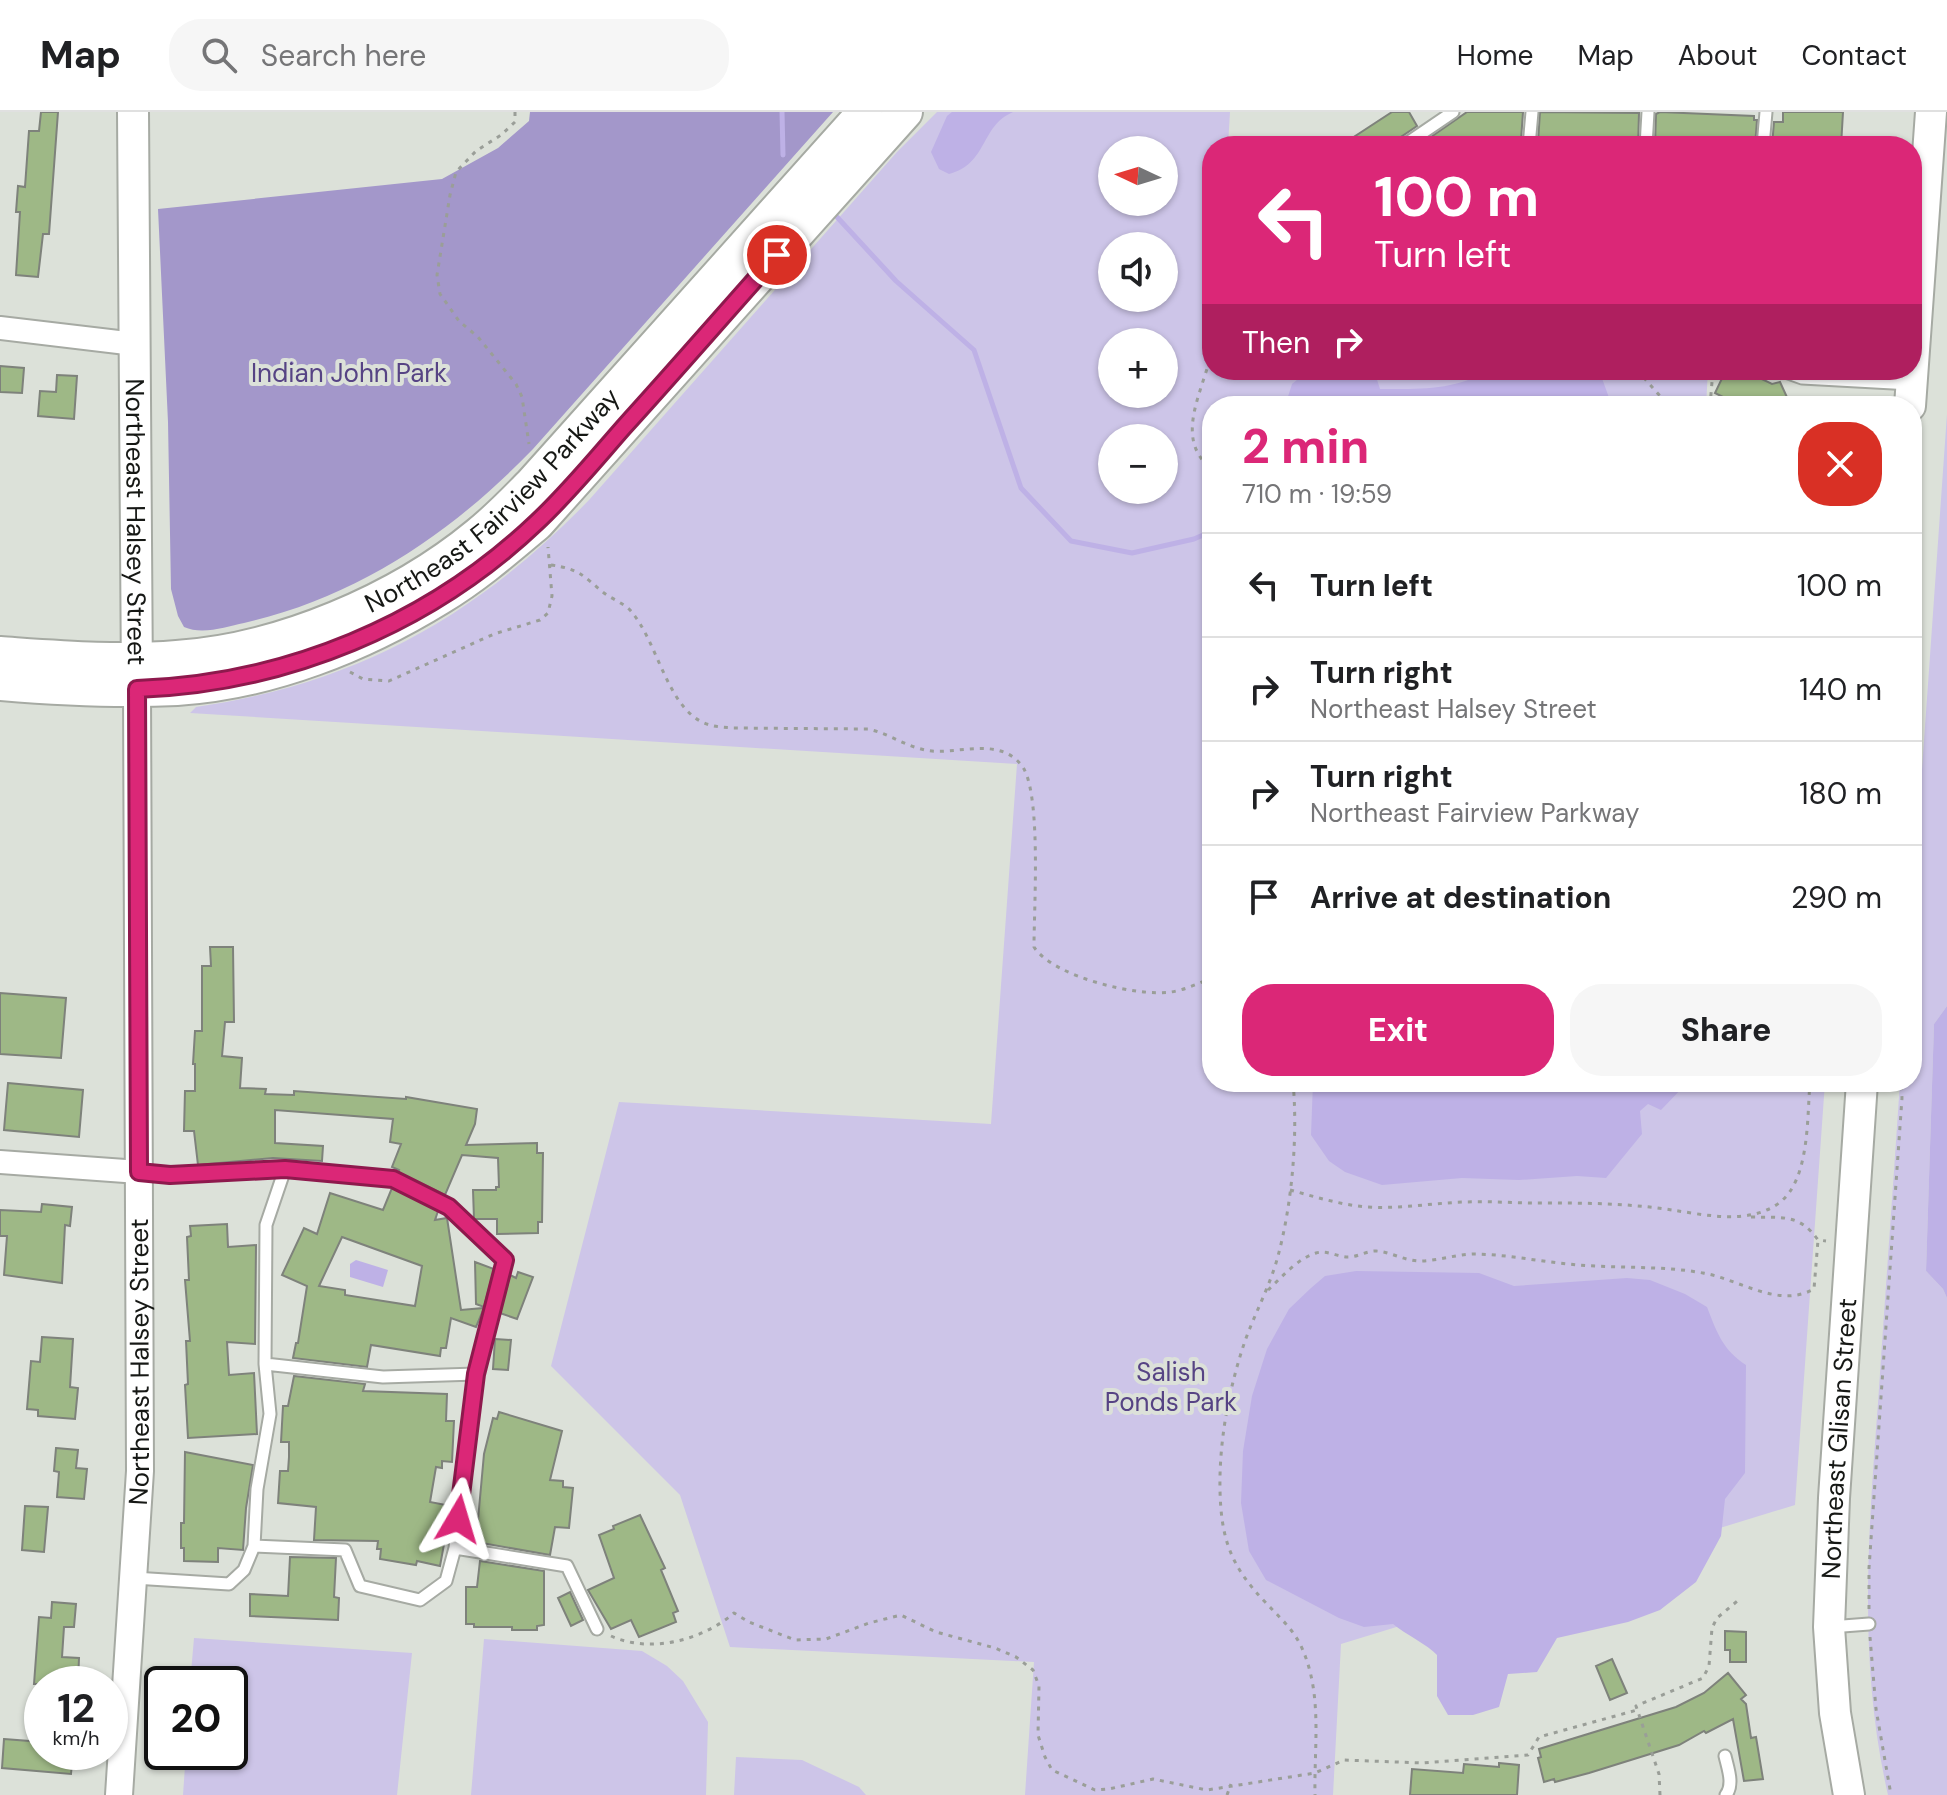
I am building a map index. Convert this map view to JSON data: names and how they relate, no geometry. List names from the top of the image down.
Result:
{
  "streets": {
    "main road": ["Northeast Fairview Parkway", "Northeast Halsey Street", "Northeast Glisan Street"]
  },
  "crossings": [
    ["Northeast Fairview Parkway", "Northeast Halsey Street"]
  ],
  "parks": ["Indian John Park", "Salish Ponds Park"],
  "north": "left",
  "page": {
    "header": "Map",
    "search": "Search here",
    "nav": [
      "Home",
      "Map",
      "About",
      "Contact"
    ],
    "map_buttons": ["+", "−"],
    "turn": ["100 m", "Turn left"],
    "then": "Then",
    "heading": ["2 min", "710 m · 19:59"],
    "list": [
      {
        "name": "Turn left",
        "value": "100 m"
      },
      {
        "name": "Turn right",
        "note": "Northeast Halsey Street",
        "value": "140 m"
      },
      {
        "name": "Turn right",
        "note": "Northeast Fairview Parkway",
        "value": "180 m"
      },
      {
        "name": "Arrive at destination",
        "value": "290 m"
      }
    ],
    "buttons": ["Exit", "Share"],
    "speed": "12 km/h",
    "limit": "20"
  }
}
